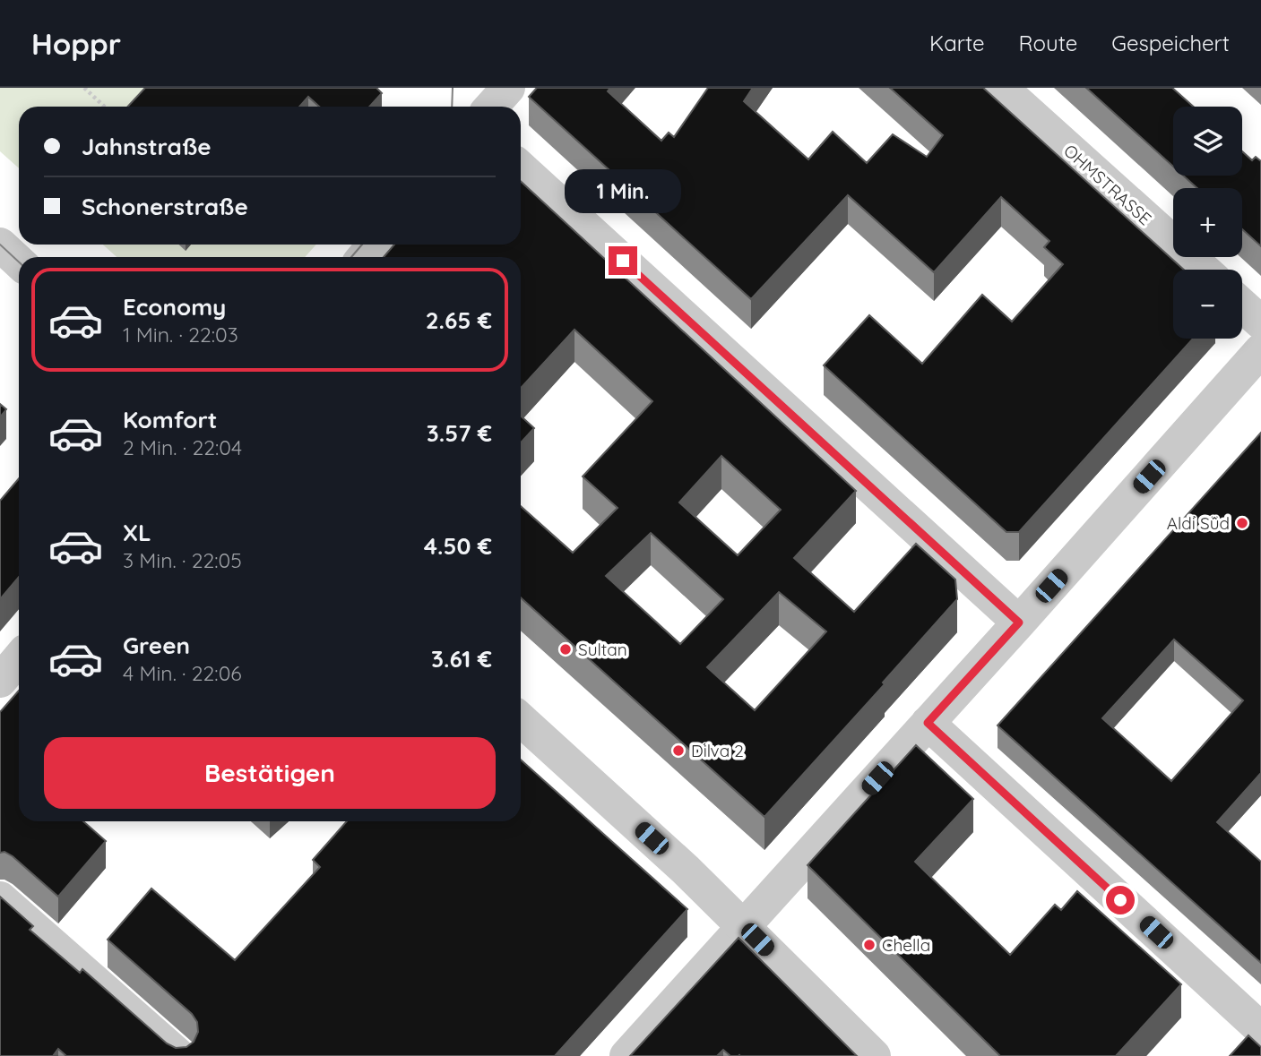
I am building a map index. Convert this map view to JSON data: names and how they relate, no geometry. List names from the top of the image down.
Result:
{
  "streets": {
    "street": ["OHMSTRASSE"]
  },
  "places": [
    "Aldi Süd",
    "Sultan",
    "Dilva 2",
    "Chella"
  ],
  "page": {
    "header": "Hoppr",
    "nav": ["Karte", "Route", "Gespeichert"],
    "map_buttons": ["+", "−"],
    "banner": ["Jahnstraße", "Schonerstraße"],
    "bubble": "1 Min.",
    "list": [
      {
        "name": "Economy",
        "note": "1 Min. · 22:03",
        "value": "2.65 €"
      },
      {
        "name": "Komfort",
        "note": "2 Min. · 22:04",
        "value": "3.57 €"
      },
      {
        "name": "XL",
        "note": "3 Min. · 22:05",
        "value": "4.50 €"
      },
      {
        "name": "Green",
        "note": "4 Min. · 22:06",
        "value": "3.61 €"
      }
    ],
    "buttons": "Bestätigen"
  }
}
